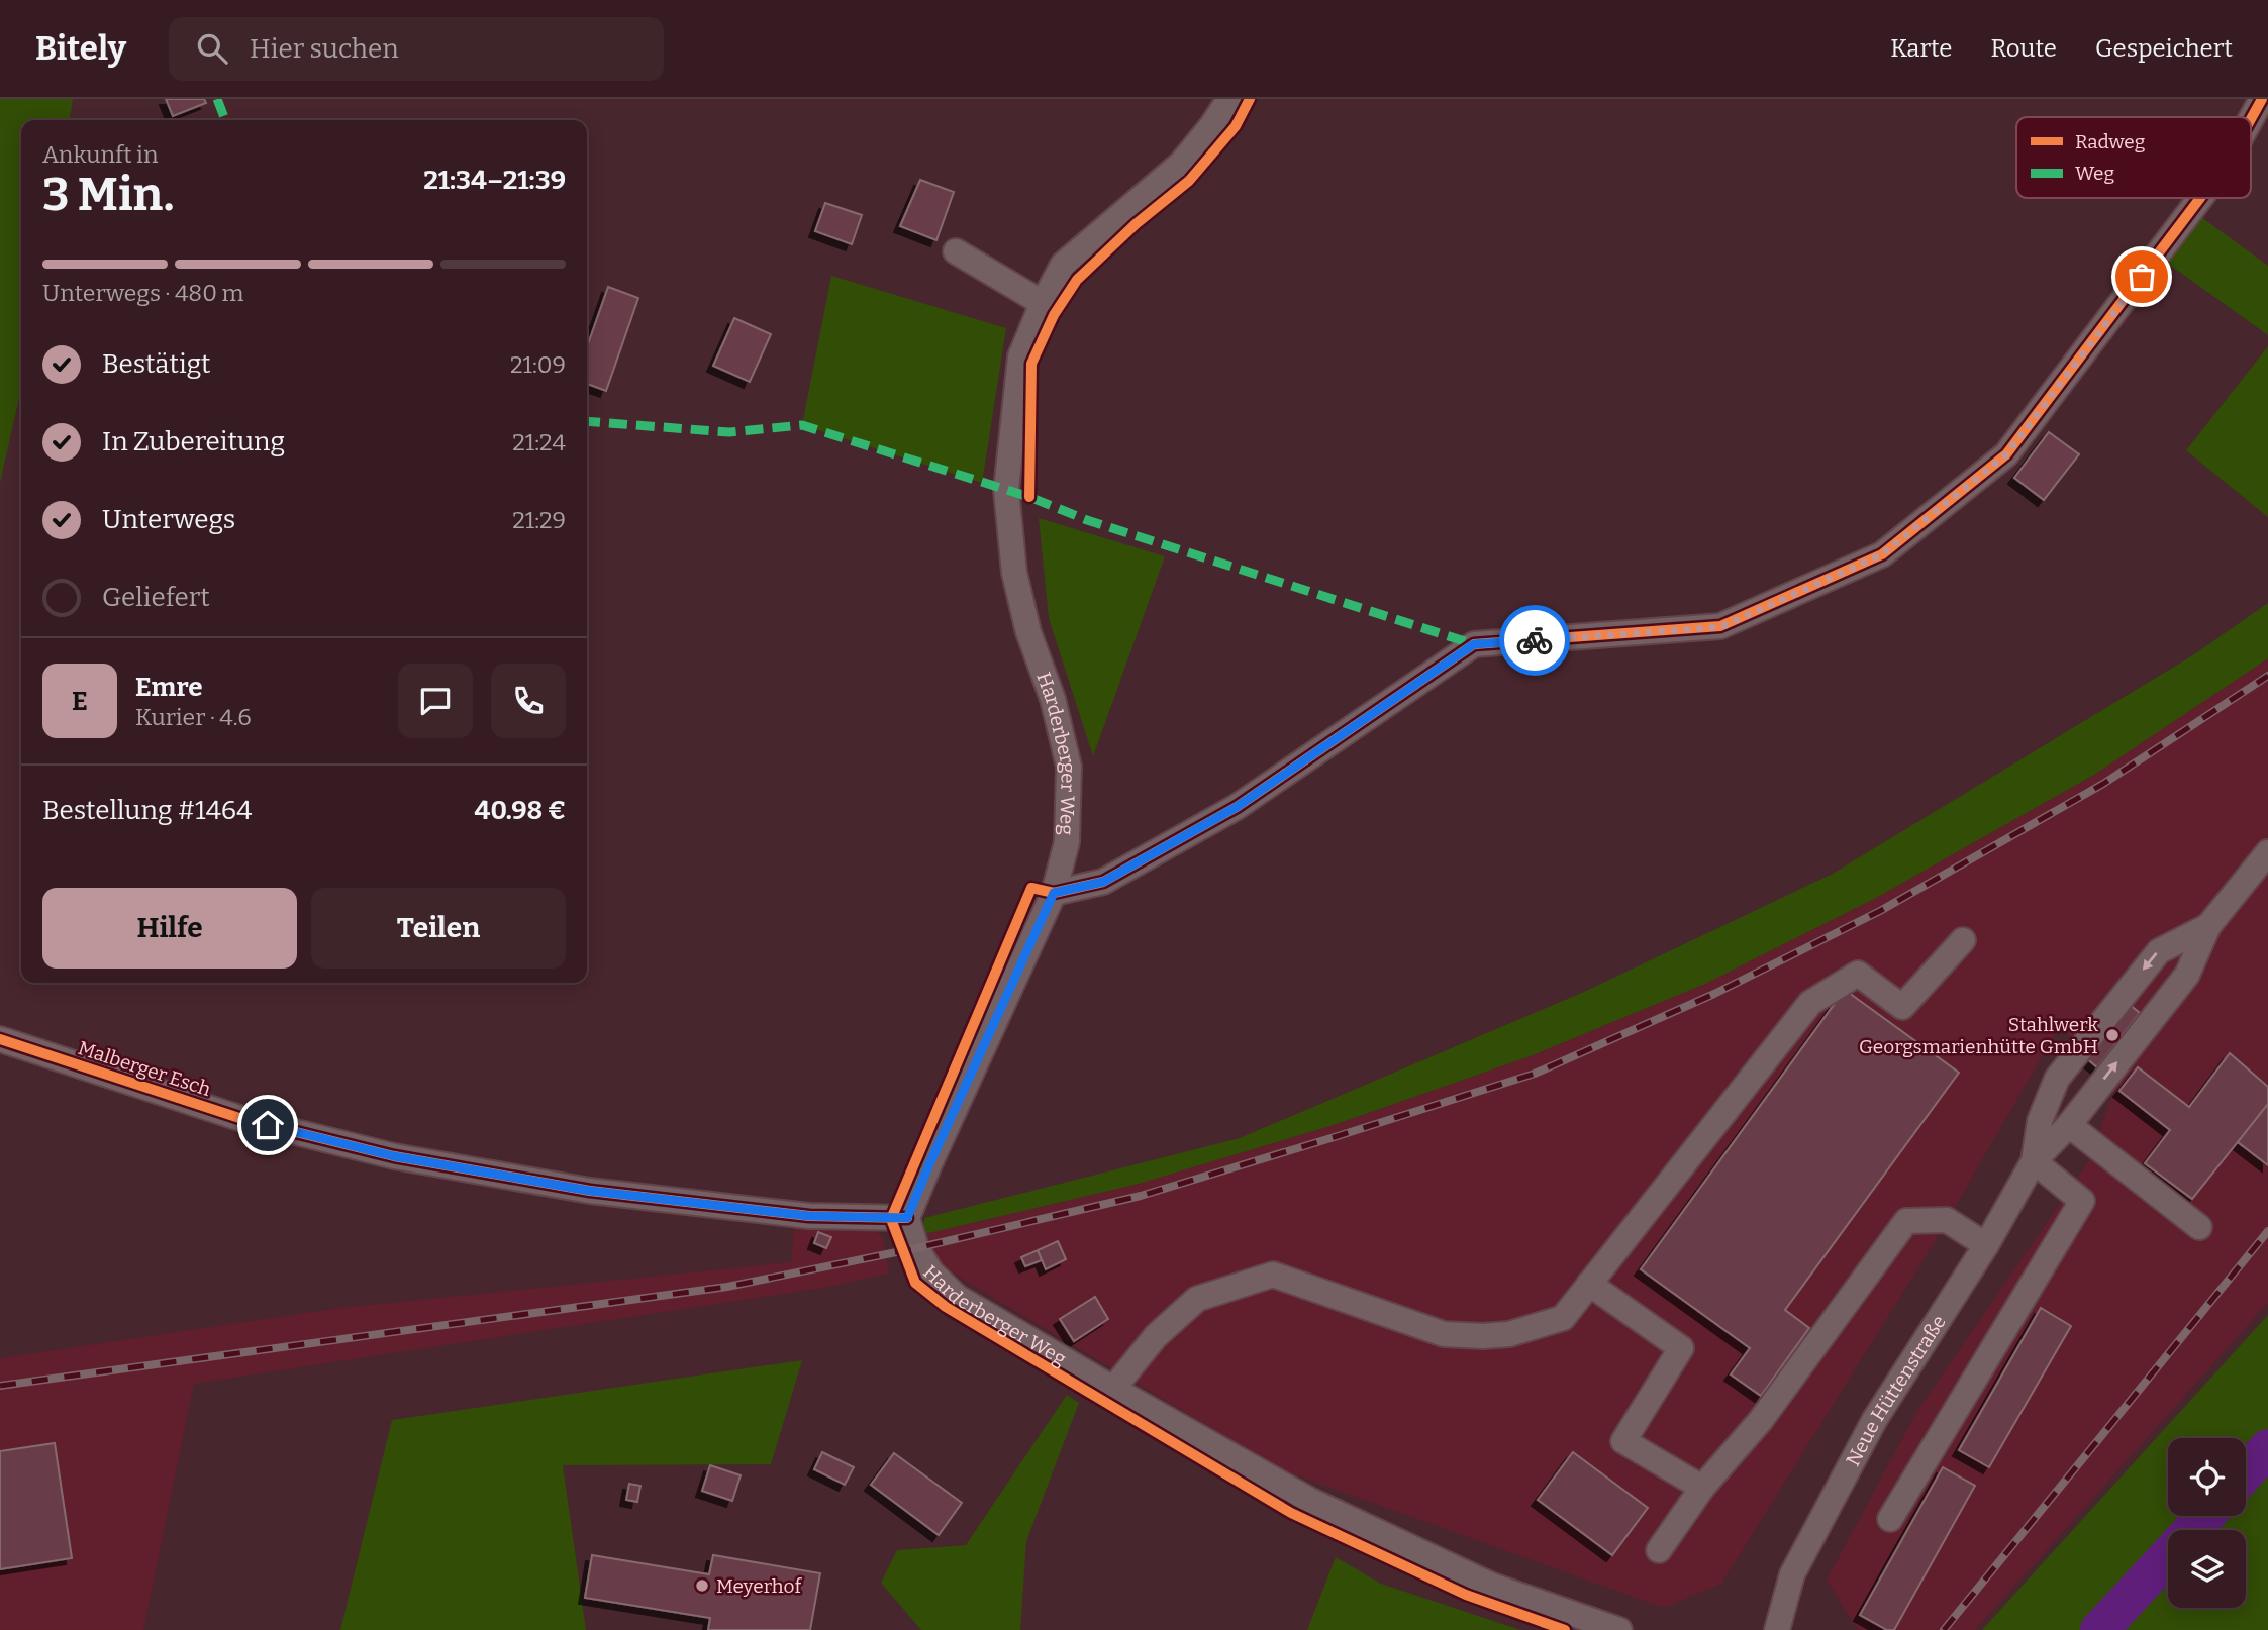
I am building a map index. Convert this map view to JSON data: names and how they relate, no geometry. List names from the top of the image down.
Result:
{
  "streets": {
    "street": ["Harderberger Weg", "Malberger Esch", "Neue Hüttenstraße"]
  },
  "crossings": [
    ["Harderberger Weg", "Malberger Esch"]
  ],
  "places": ["Stahlwerk Georgsmarienhütte GmbH", "Meyerhof"],
  "legend": ["Radweg", "Weg"],
  "page": {
    "header": "Bitely",
    "search": "Hier suchen",
    "nav": ["Karte", "Route", "Gespeichert"],
    "heading": ["3 Min.", "Ankunft in", "21:34–21:39"],
    "panel": [
      "Emre",
      "Kurier · 4.6",
      "Bestellung #1464",
      "40.98 €"
    ],
    "bar": "Unterwegs · 480 m",
    "list": [
      ["Bestätigt", "21:09"],
      ["In Zubereitung", "21:24"],
      ["Unterwegs", "21:29"],
      "Geliefert"
    ],
    "round": "E",
    "buttons": ["Hilfe", "Teilen"]
  }
}
